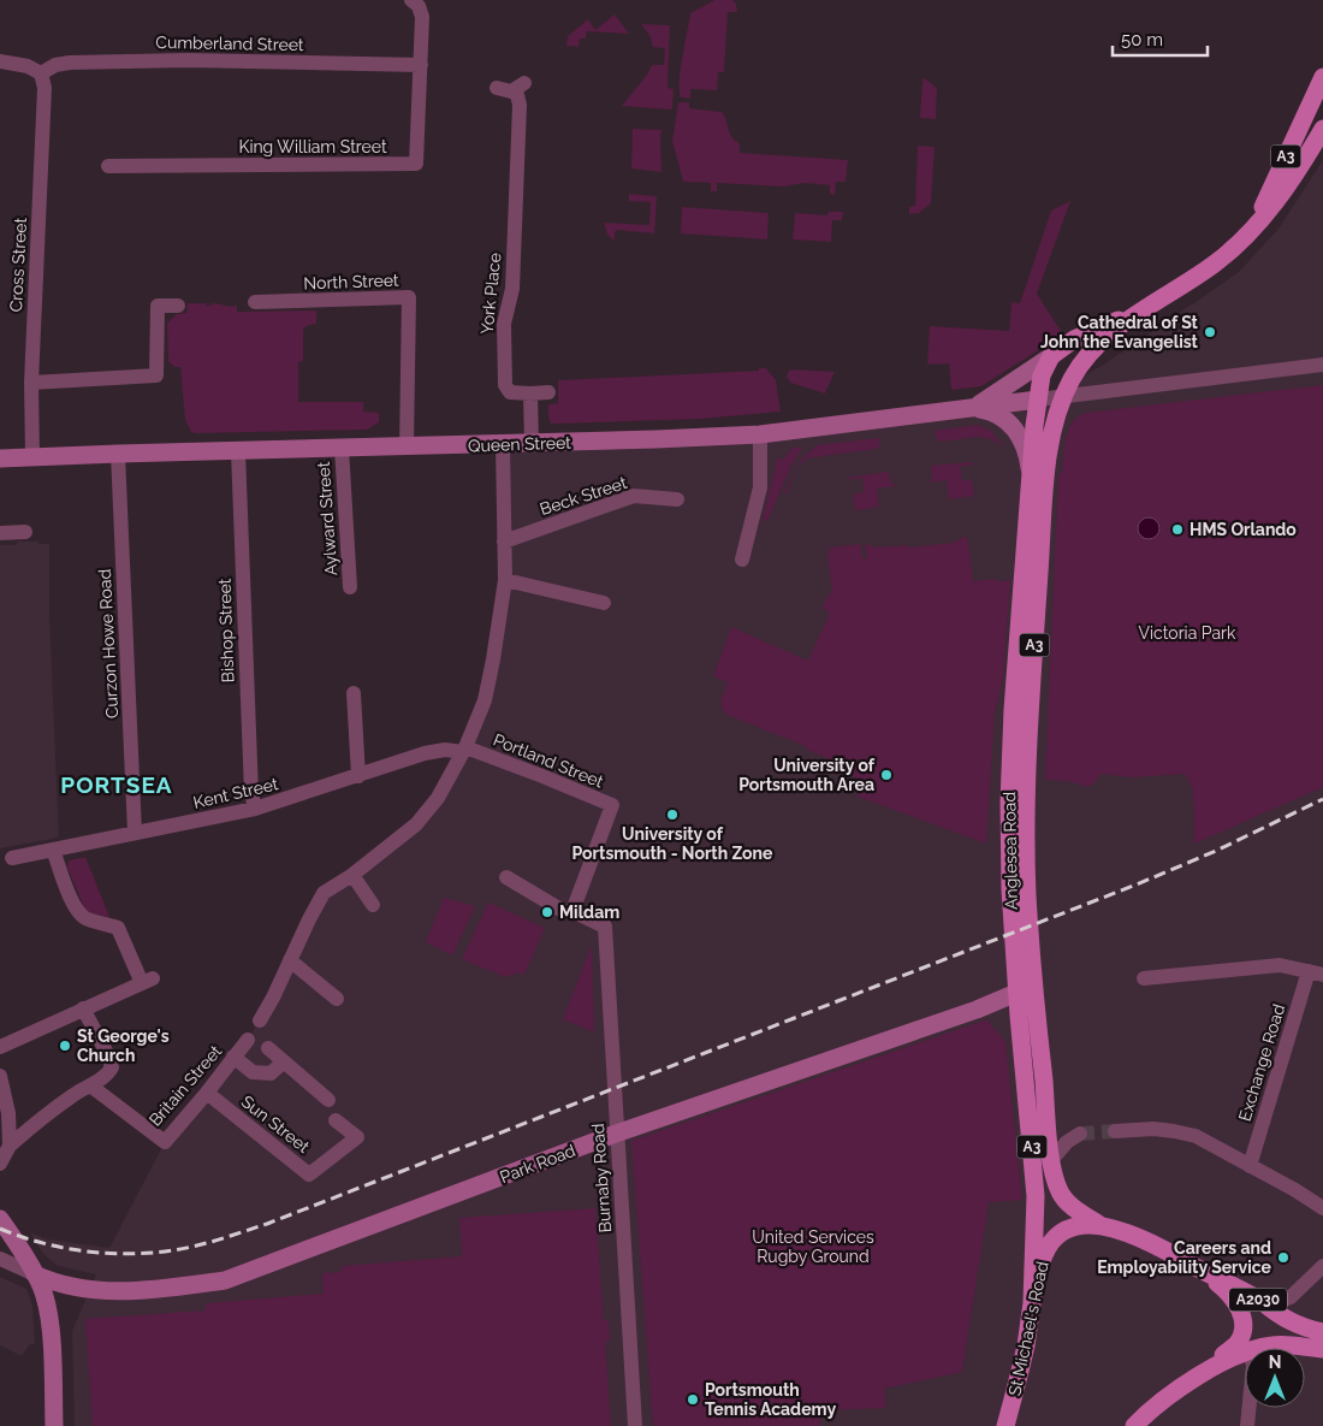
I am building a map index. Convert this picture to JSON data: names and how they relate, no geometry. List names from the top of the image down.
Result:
{
  "streets": {
    "main road": [
      "A3",
      "Anglesea Road",
      "A2030",
      "St Michael's Road"
    ],
    "street": [
      "Cumberland Street",
      "King William Street",
      "Cross Street",
      "North Street",
      "York Place",
      "Queen Street",
      "Beck Street",
      "Aylward Street",
      "Bishop Street",
      "Curzon Howe Road",
      "Portland Street",
      "Kent Street",
      "Exchange Road",
      "Britain Street",
      "Sun Street",
      "Park Road",
      "Burnaby Road"
    ]
  },
  "crossings": [
    ["Cumberland Street", "King William Street"],
    ["Cumberland Street", "Cross Street"],
    ["A3", "Queen Street"],
    ["A3", "Anglesea Road"],
    ["A3", "A2030"],
    ["A3", "St Michael's Road"],
    ["Cross Street", "Queen Street"],
    ["North Street", "Queen Street"],
    ["Queen Street", "Aylward Street"],
    ["Queen Street", "Bishop Street"],
    ["Queen Street", "Curzon Howe Road"],
    ["Queen Street", "Anglesea Road"],
    ["Bishop Street", "Kent Street"],
    ["Curzon Howe Road", "Kent Street"],
    ["Portland Street", "Kent Street"],
    ["Portland Street", "Burnaby Road"],
    ["Anglesea Road", "Park Road"],
    ["Anglesea Road", "St Michael's Road"],
    ["Britain Street", "Sun Street"],
    ["Park Road", "Burnaby Road"]
  ],
  "districts": ["PORTSEA"],
  "parks": ["Victoria Park", "United Services Rugby Ground"],
  "places": [
    "Cathedral of St John the Evangelist",
    "HMS Orlando",
    "University of Portsmouth Area",
    "University of Portsmouth - North Zone",
    "Mildam",
    "St George's Church",
    "Careers and Employability Service",
    "Portsmouth Tennis Academy"
  ],
  "scale_bar": "50 m",
  "north": "top"
}
